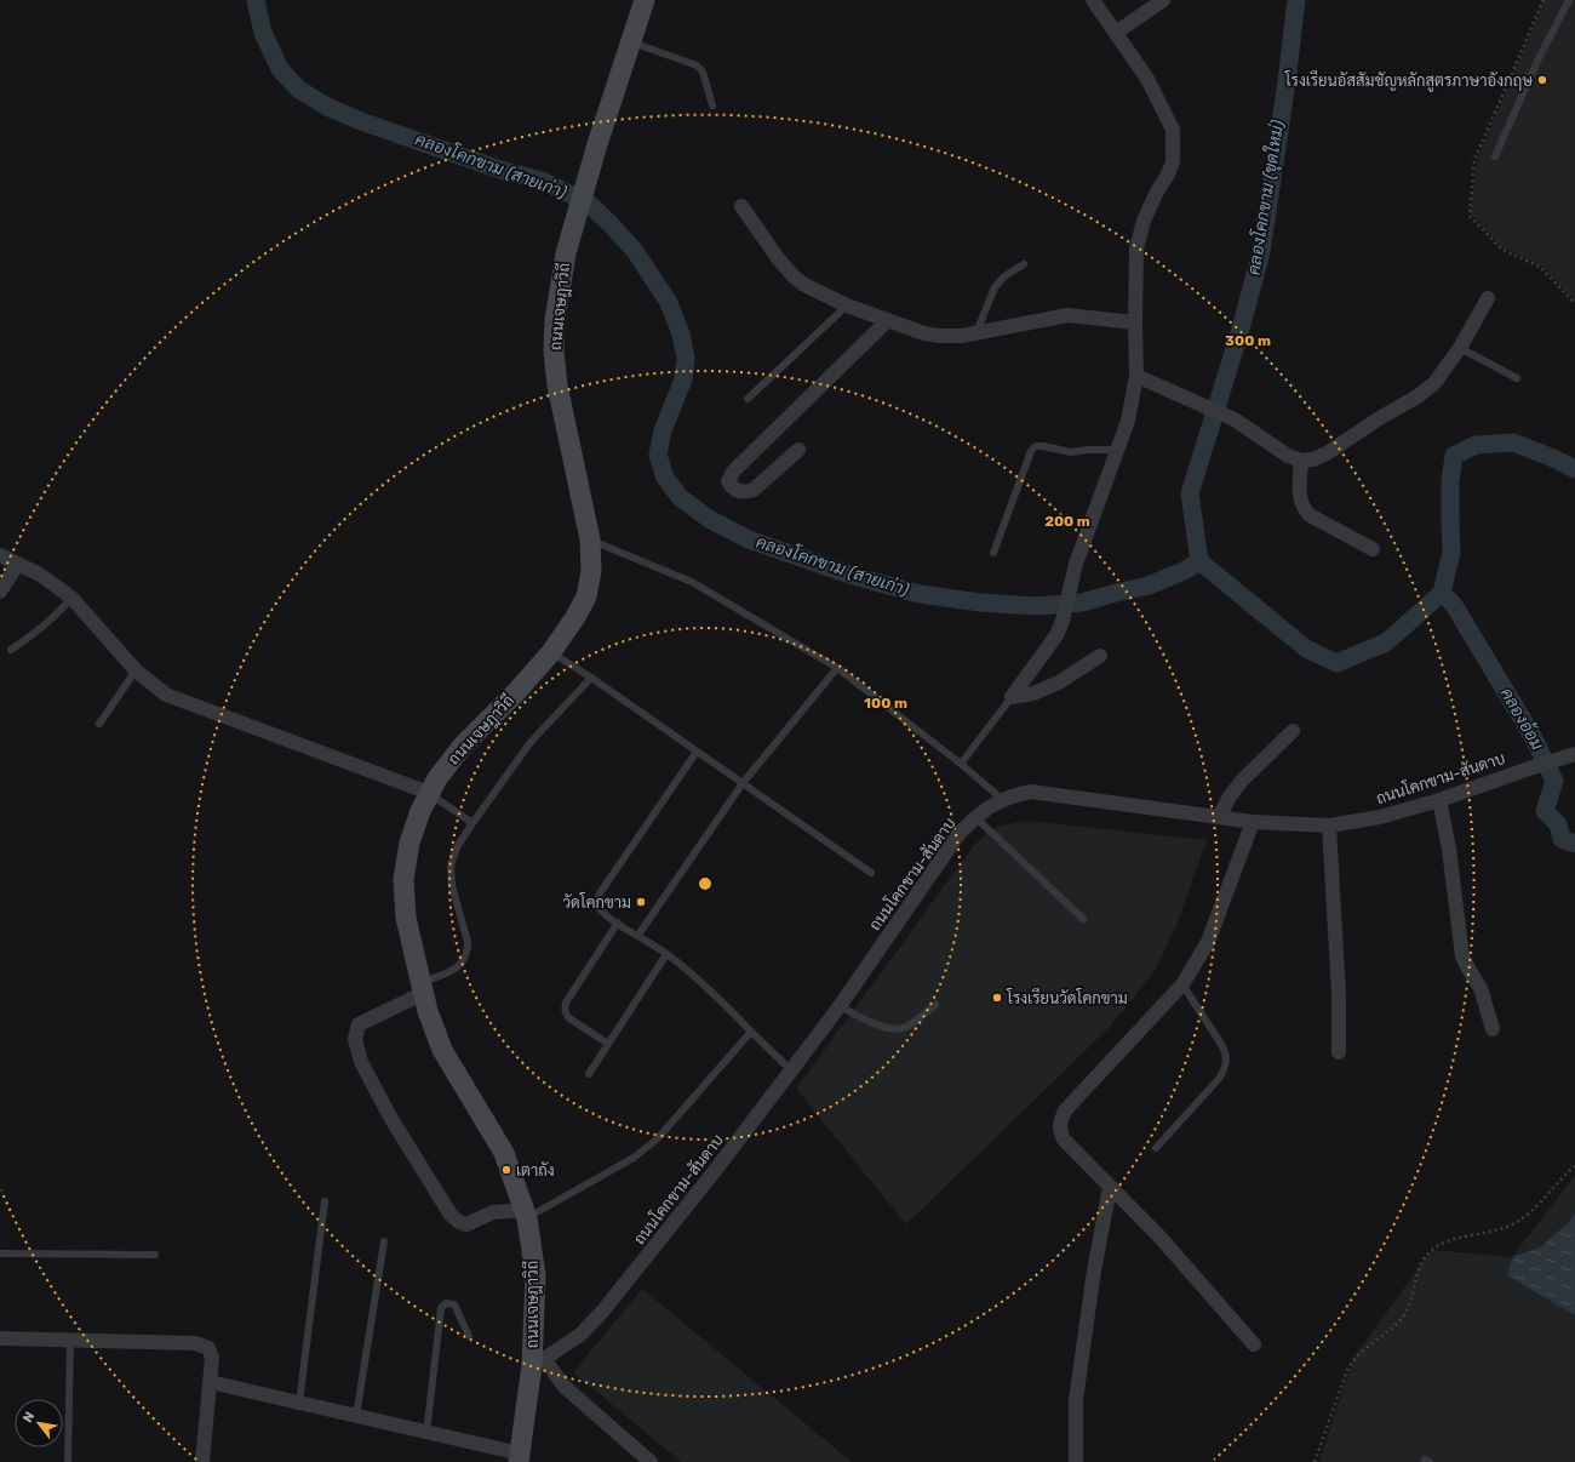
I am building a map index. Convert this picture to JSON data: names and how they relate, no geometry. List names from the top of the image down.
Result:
{
  "streets": {
    "street": ["ถนนเจษฎาวิถี", "ถนนโคกขาม-สันดาบ"]
  },
  "crossings": [
    ["ถนนเจษฎาวิถี", "ถนนโคกขาม-สันดาบ"]
  ],
  "water": ["คลองโคกขาม (สายเก่า)", "คลองโคกขาม (ขุดใหม่)", "คลองอ้อม"],
  "places": [
    "โรงเรียนอัสสัมชัญหลักสูตรภาษาอังกฤษ",
    "วัดโคกขาม",
    "โรงเรียนวัดโคกขาม",
    "เตาถัง"
  ],
  "north": "top left",
  "rings": ["300 m", "200 m", "100 m"]
}
